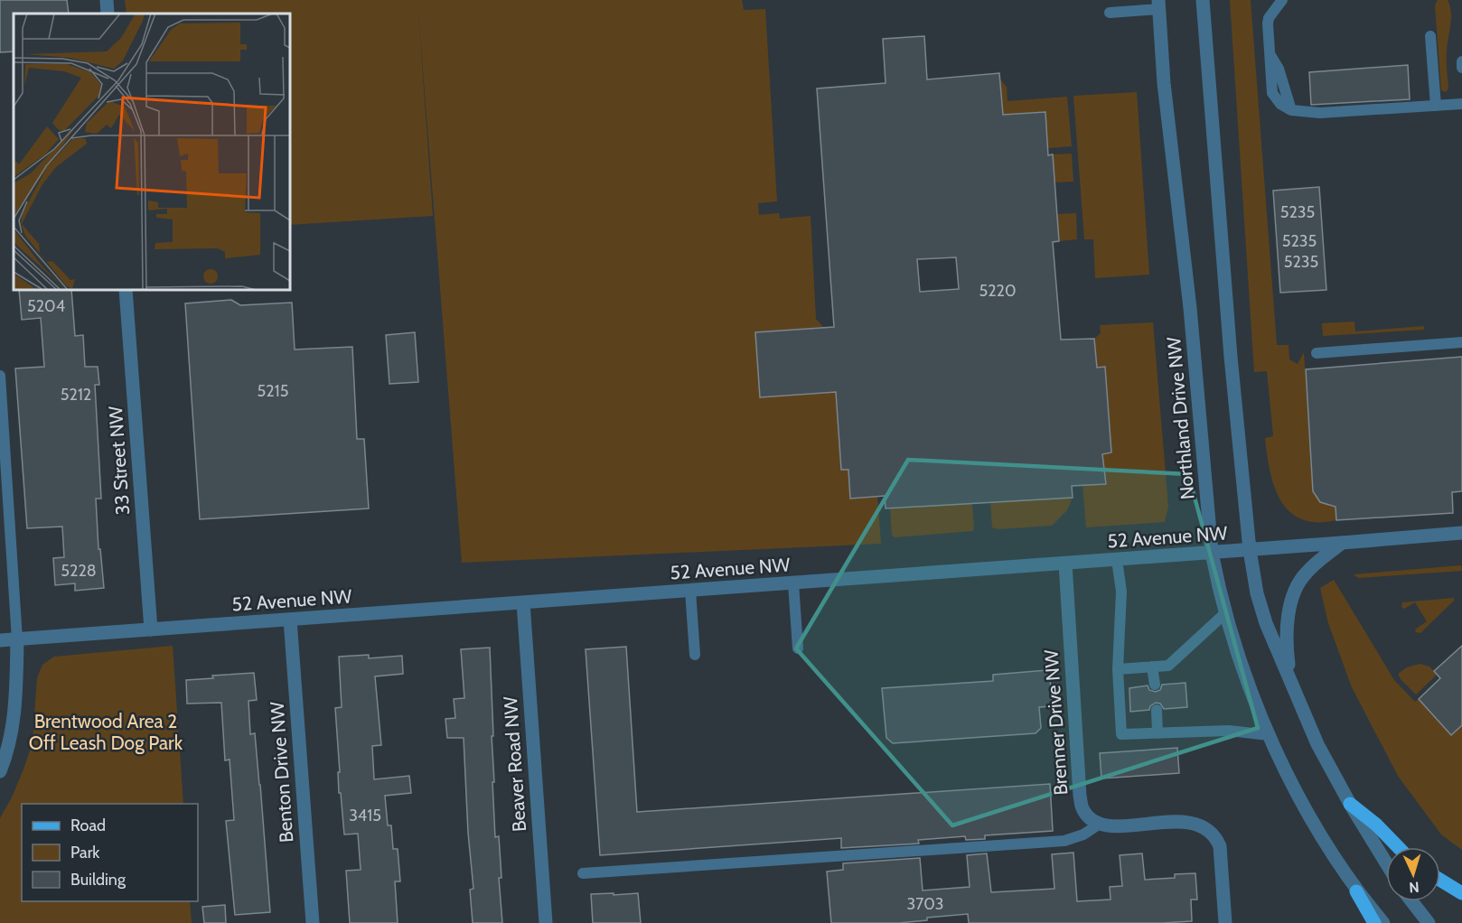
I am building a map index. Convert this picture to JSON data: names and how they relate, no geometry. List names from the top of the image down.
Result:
{
  "streets": {
    "street": [
      "Northland Drive NW",
      "33 Street NW",
      "52 Avenue NW",
      "Brenner Drive NW",
      "Beaver Road NW",
      "Benton Drive NW"
    ]
  },
  "crossings": [
    ["Northland Drive NW", "52 Avenue NW"],
    ["33 Street NW", "52 Avenue NW"],
    ["52 Avenue NW", "Brenner Drive NW"],
    ["52 Avenue NW", "Beaver Road NW"],
    ["52 Avenue NW", "Benton Drive NW"]
  ],
  "parks": ["Brentwood Area 2 Off Leash Dog Park"],
  "house_numbers": [
    "5235",
    "5235",
    "5235",
    "5220",
    "5204",
    "5215",
    "5212",
    "5228",
    "3415",
    "3703"
  ],
  "legend": ["Road", "Park", "Building"],
  "north": "bottom"
}
